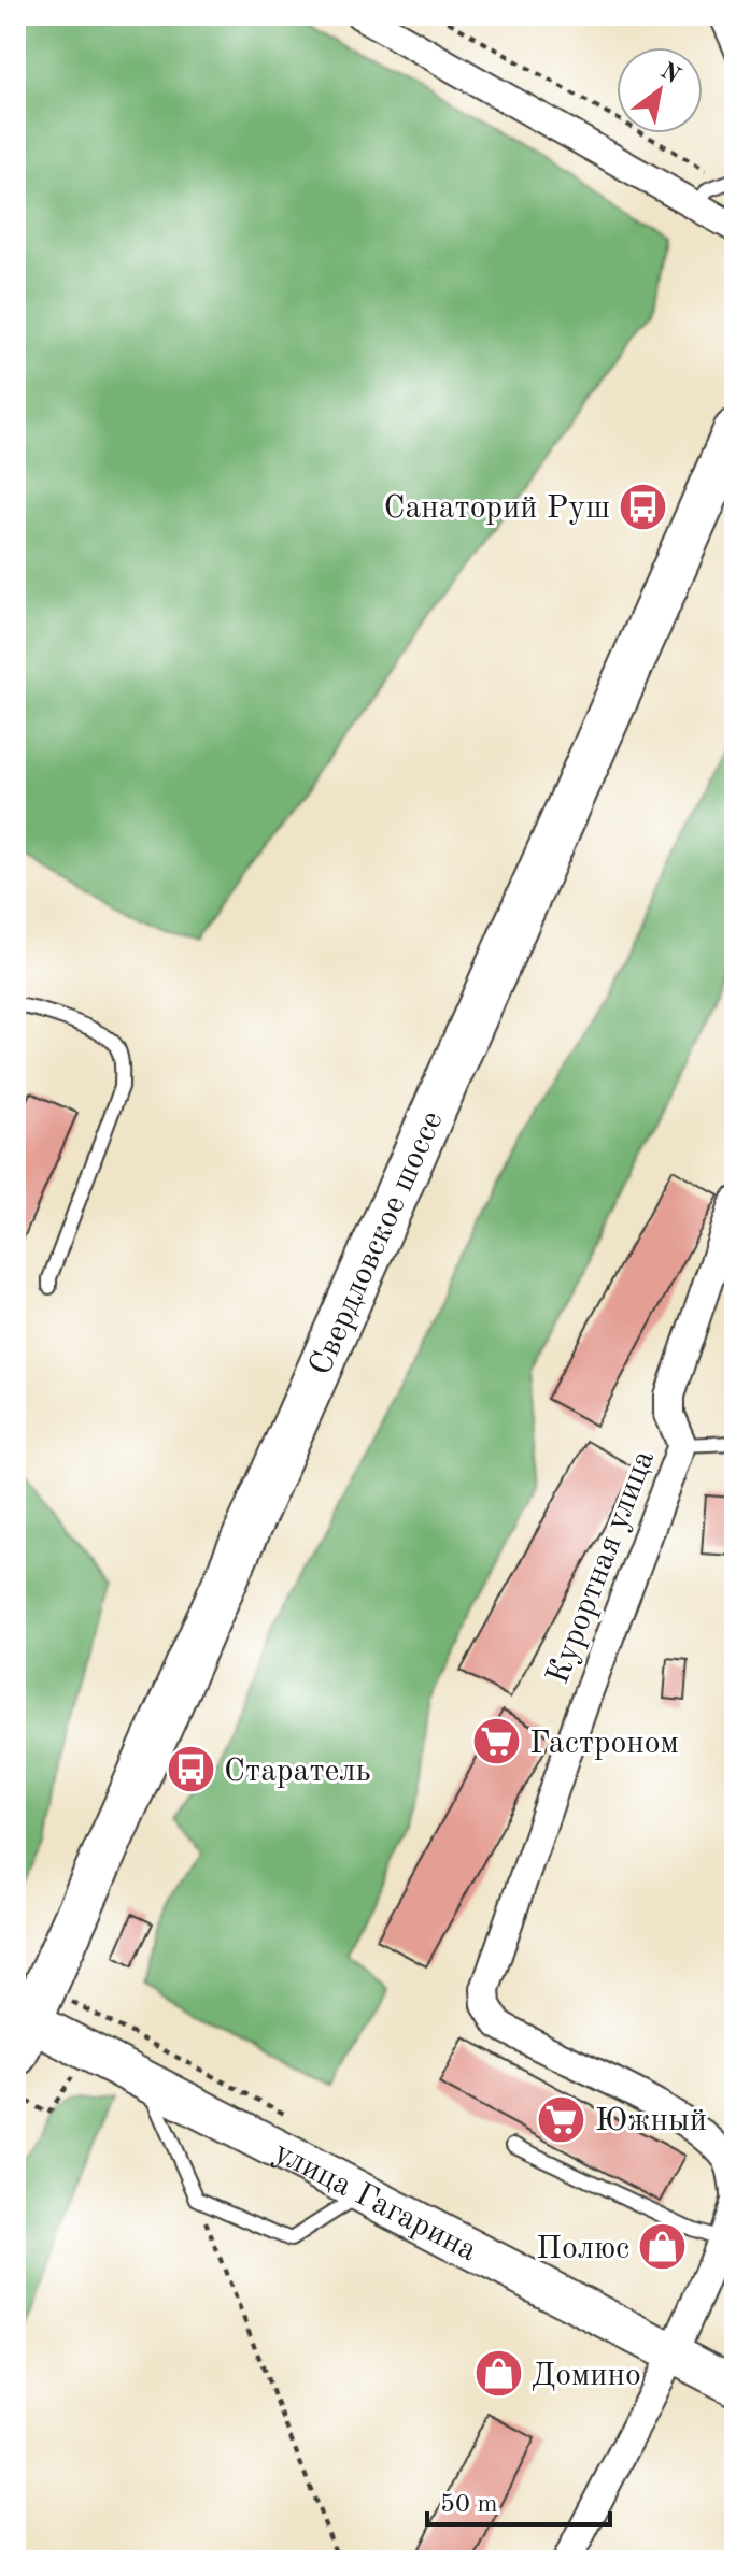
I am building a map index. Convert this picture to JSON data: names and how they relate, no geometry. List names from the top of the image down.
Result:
{
  "streets": {
    "main road": ["Свердловское шоссе"],
    "street": ["Курортная улица", "улица Гагарина"]
  },
  "crossings": [
    ["Свердловское шоссе", "улица Гагарина"]
  ],
  "places": {
    "bus stop": ["Санаторий Руш", "Старатель"],
    "supermarket": ["Гастроном", "Южный"],
    "shop": ["Полюс", "Домино"]
  },
  "scale_bar": "50 m",
  "north": "top right"
}
